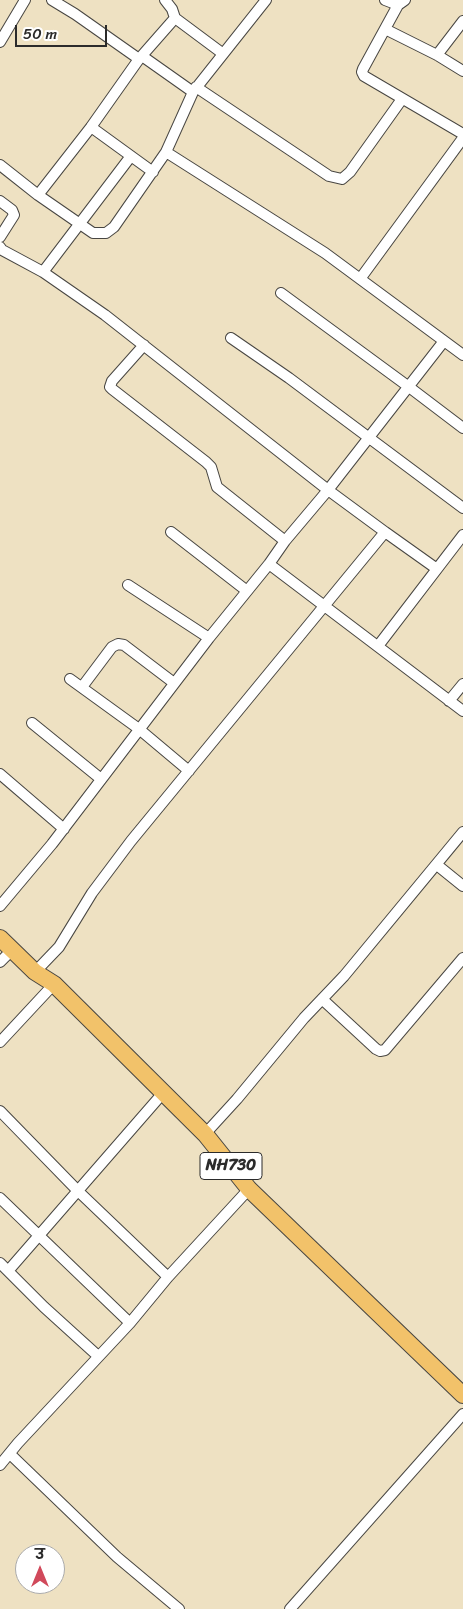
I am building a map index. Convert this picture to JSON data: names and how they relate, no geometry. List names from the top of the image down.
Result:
{
  "streets": {
    "highway": ["NH730"]
  },
  "scale_bar": "50 m",
  "north": "top"
}
